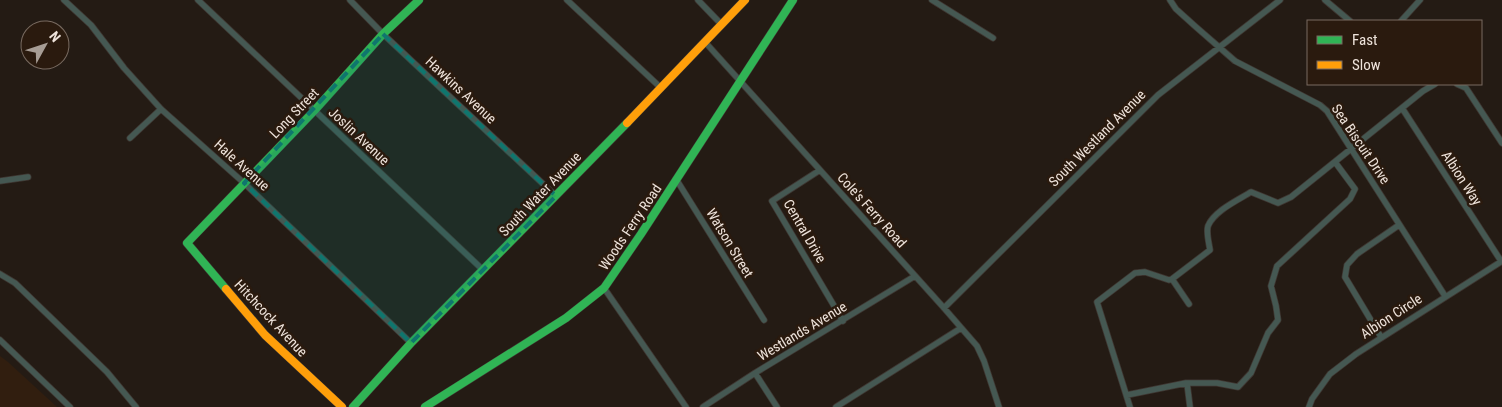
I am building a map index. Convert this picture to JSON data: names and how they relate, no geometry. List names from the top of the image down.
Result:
{
  "streets": {
    "street": [
      "Hawkins Avenue",
      "Long Street",
      "Joslin Avenue",
      "South Westland Avenue",
      "Sea Biscuit Drive",
      "Hale Avenue",
      "Albion Way",
      "South Water Avenue",
      "Cole's Ferry Road",
      "Woods Ferry Road",
      "Central Drive",
      "Watson Street",
      "Albion Circle",
      "Hitchcock Avenue",
      "Westlands Avenue"
    ]
  },
  "crossings": [
    ["Hawkins Avenue", "Long Street"],
    ["Hawkins Avenue", "South Water Avenue"],
    ["Long Street", "Joslin Avenue"],
    ["Long Street", "Hale Avenue"],
    ["Long Street", "Hitchcock Avenue"],
    ["Joslin Avenue", "South Water Avenue"],
    ["South Westland Avenue", "Sea Biscuit Drive"],
    ["South Westland Avenue", "Cole's Ferry Road"],
    ["Sea Biscuit Drive", "Albion Circle"],
    ["Hale Avenue", "South Water Avenue"],
    ["Albion Way", "Albion Circle"],
    ["South Water Avenue", "Cole's Ferry Road"],
    ["Cole's Ferry Road", "Woods Ferry Road"],
    ["Cole's Ferry Road", "Central Drive"],
    ["Cole's Ferry Road", "Westlands Avenue"],
    ["Woods Ferry Road", "Watson Street"],
    ["Central Drive", "Westlands Avenue"]
  ],
  "legend": ["Fast", "Slow"],
  "north": "top right"
}
